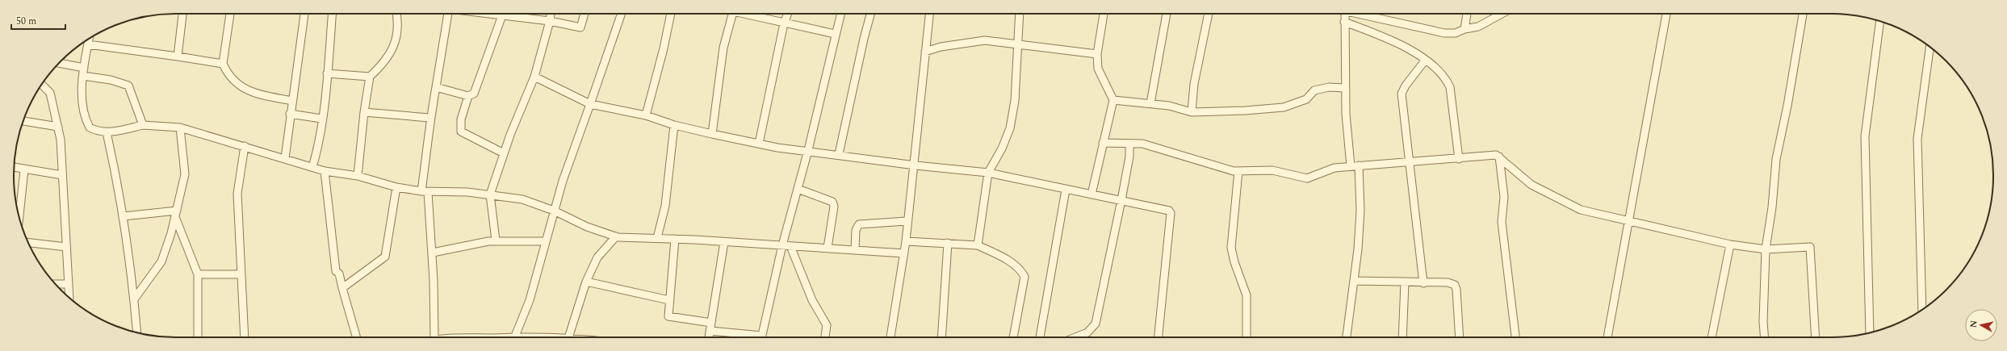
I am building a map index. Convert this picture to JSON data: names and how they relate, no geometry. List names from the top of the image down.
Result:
{
  "scale_bar": "50 m",
  "north": "left"
}
